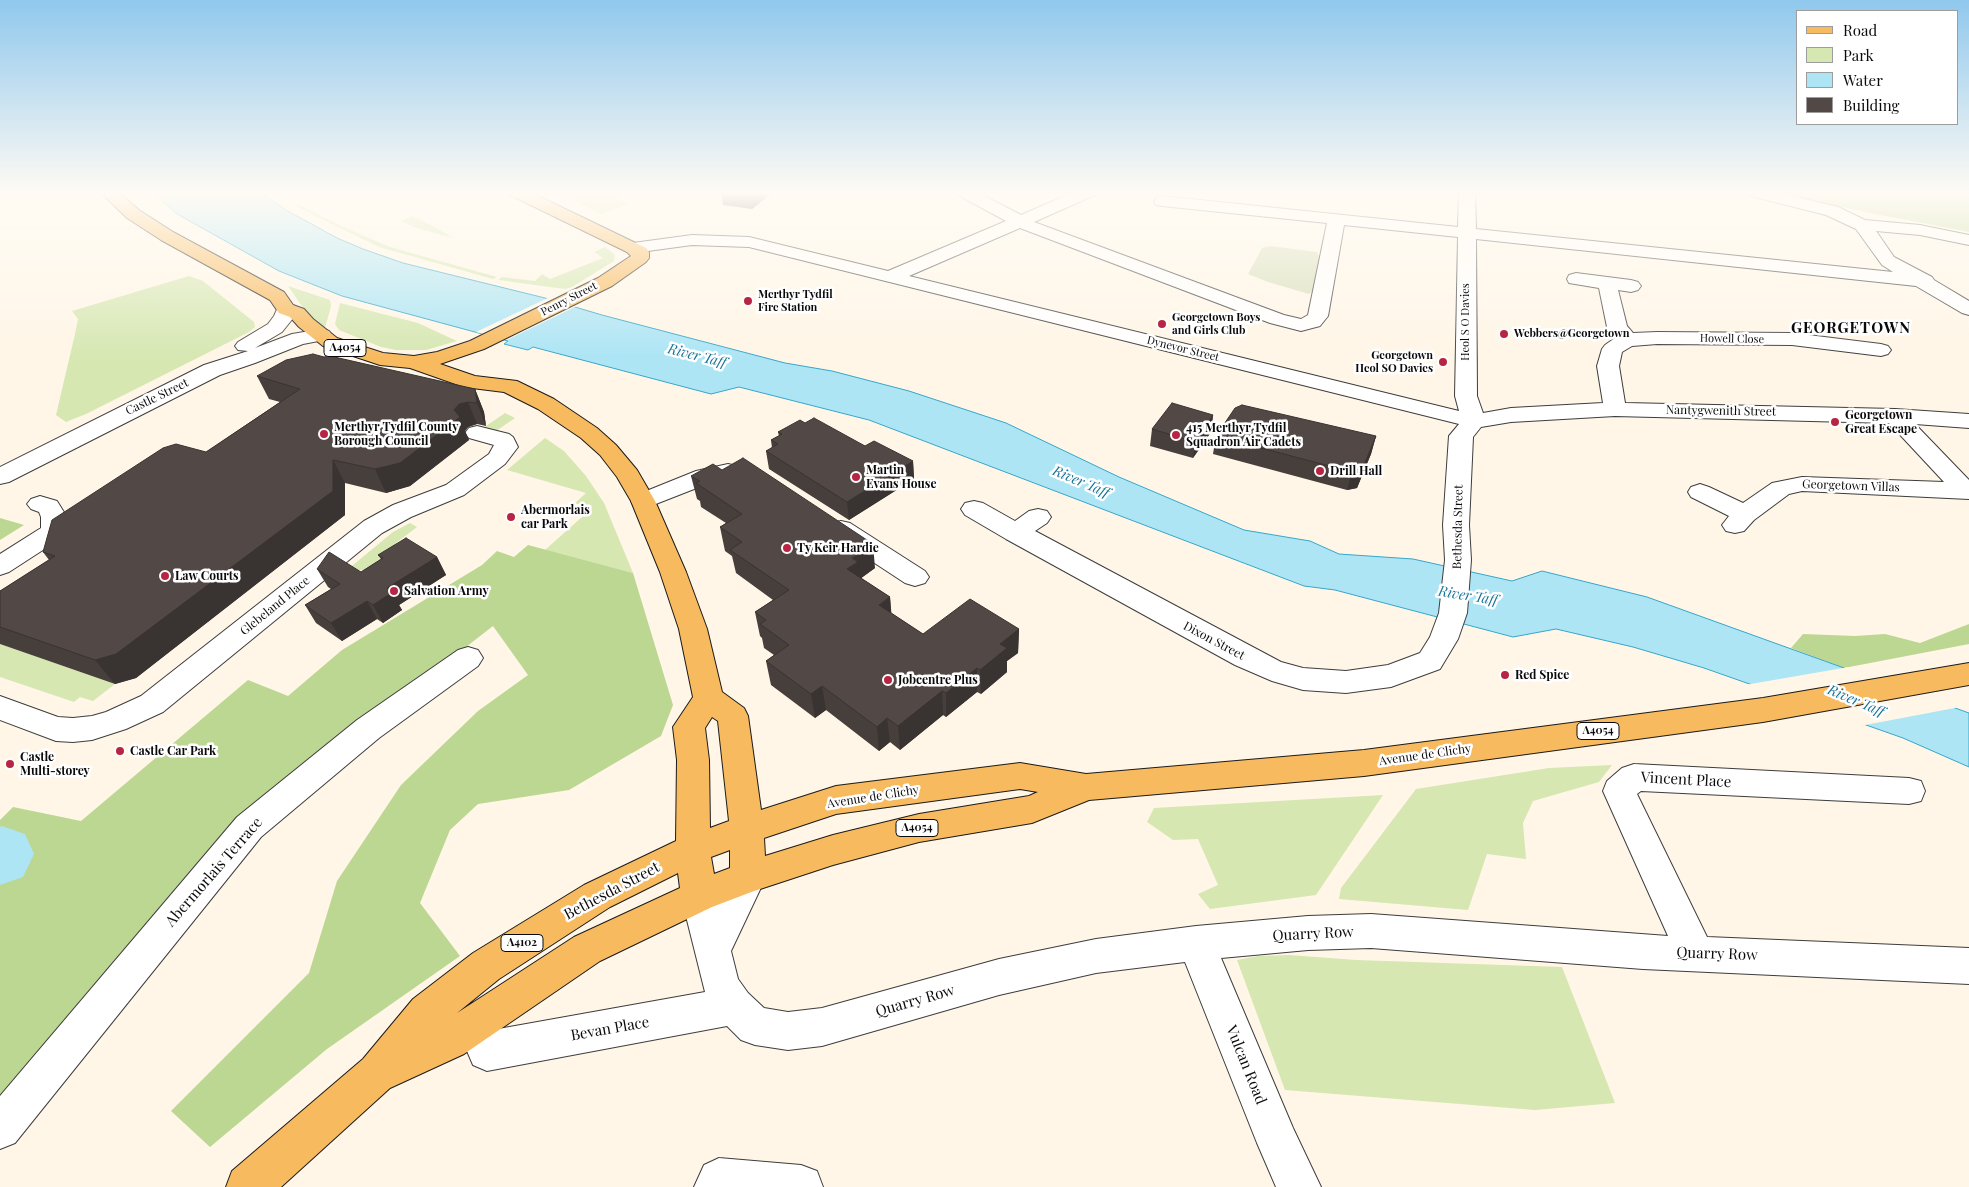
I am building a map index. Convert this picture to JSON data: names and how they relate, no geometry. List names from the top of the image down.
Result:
{
  "streets": {
    "main road": [
      "Penry Street",
      "A4054",
      "Bethesda Street",
      "Avenue de Clichy",
      "A4102"
    ],
    "street": [
      "Heol S O Davies",
      "Howell Close",
      "Dynevor Street",
      "Castle Street",
      "Nantygwenith Street",
      "Georgetown Villas",
      "Glebeland Place",
      "Dixon Street",
      "Vincent Place",
      "Abermorlais Terrace",
      "Quarry Row",
      "Bevan Place",
      "Vulcan Road"
    ]
  },
  "crossings": [
    ["Penry Street", "A4054"],
    ["Penry Street", "Dynevor Street"],
    ["Heol S O Davies", "Dynevor Street"],
    ["Heol S O Davies", "Nantygwenith Street"],
    ["Heol S O Davies", "Bethesda Street"],
    ["A4054", "Castle Street"],
    ["A4054", "Bethesda Street"],
    ["A4054", "Avenue de Clichy"],
    ["A4054", "Quarry Row"],
    ["Dynevor Street", "Nantygwenith Street"],
    ["Dynevor Street", "Bethesda Street"],
    ["Nantygwenith Street", "Georgetown Villas"],
    ["Nantygwenith Street", "Bethesda Street"],
    ["Bethesda Street", "Dixon Street"],
    ["Bethesda Street", "Quarry Row"],
    ["Vincent Place", "Quarry Row"],
    ["Quarry Row", "Bevan Place"],
    ["Quarry Row", "Vulcan Road"]
  ],
  "districts": ["GEORGETOWN"],
  "water": ["River Taff"],
  "places": [
    "Merthyr Tydfil Fire Station",
    "Georgetown Boys and Girls Club",
    "Webbers@Georgetown",
    "Georgetown Heol SO Davies",
    "Georgetown Great Escape",
    "Merthyr Tydfil County Borough Council",
    "415 Merthyr Tydfil Squadron Air Cadets",
    "Drill Hall",
    "Martin Evans House",
    "Abermorlais car Park",
    "Ty Keir Hardie",
    "Law Courts",
    "Salvation Army",
    "Red Spice",
    "Jobcentre Plus",
    "Castle Car Park",
    "Castle Multi-storey"
  ],
  "legend": [
    "Road",
    "Park",
    "Water",
    "Building"
  ]
}
